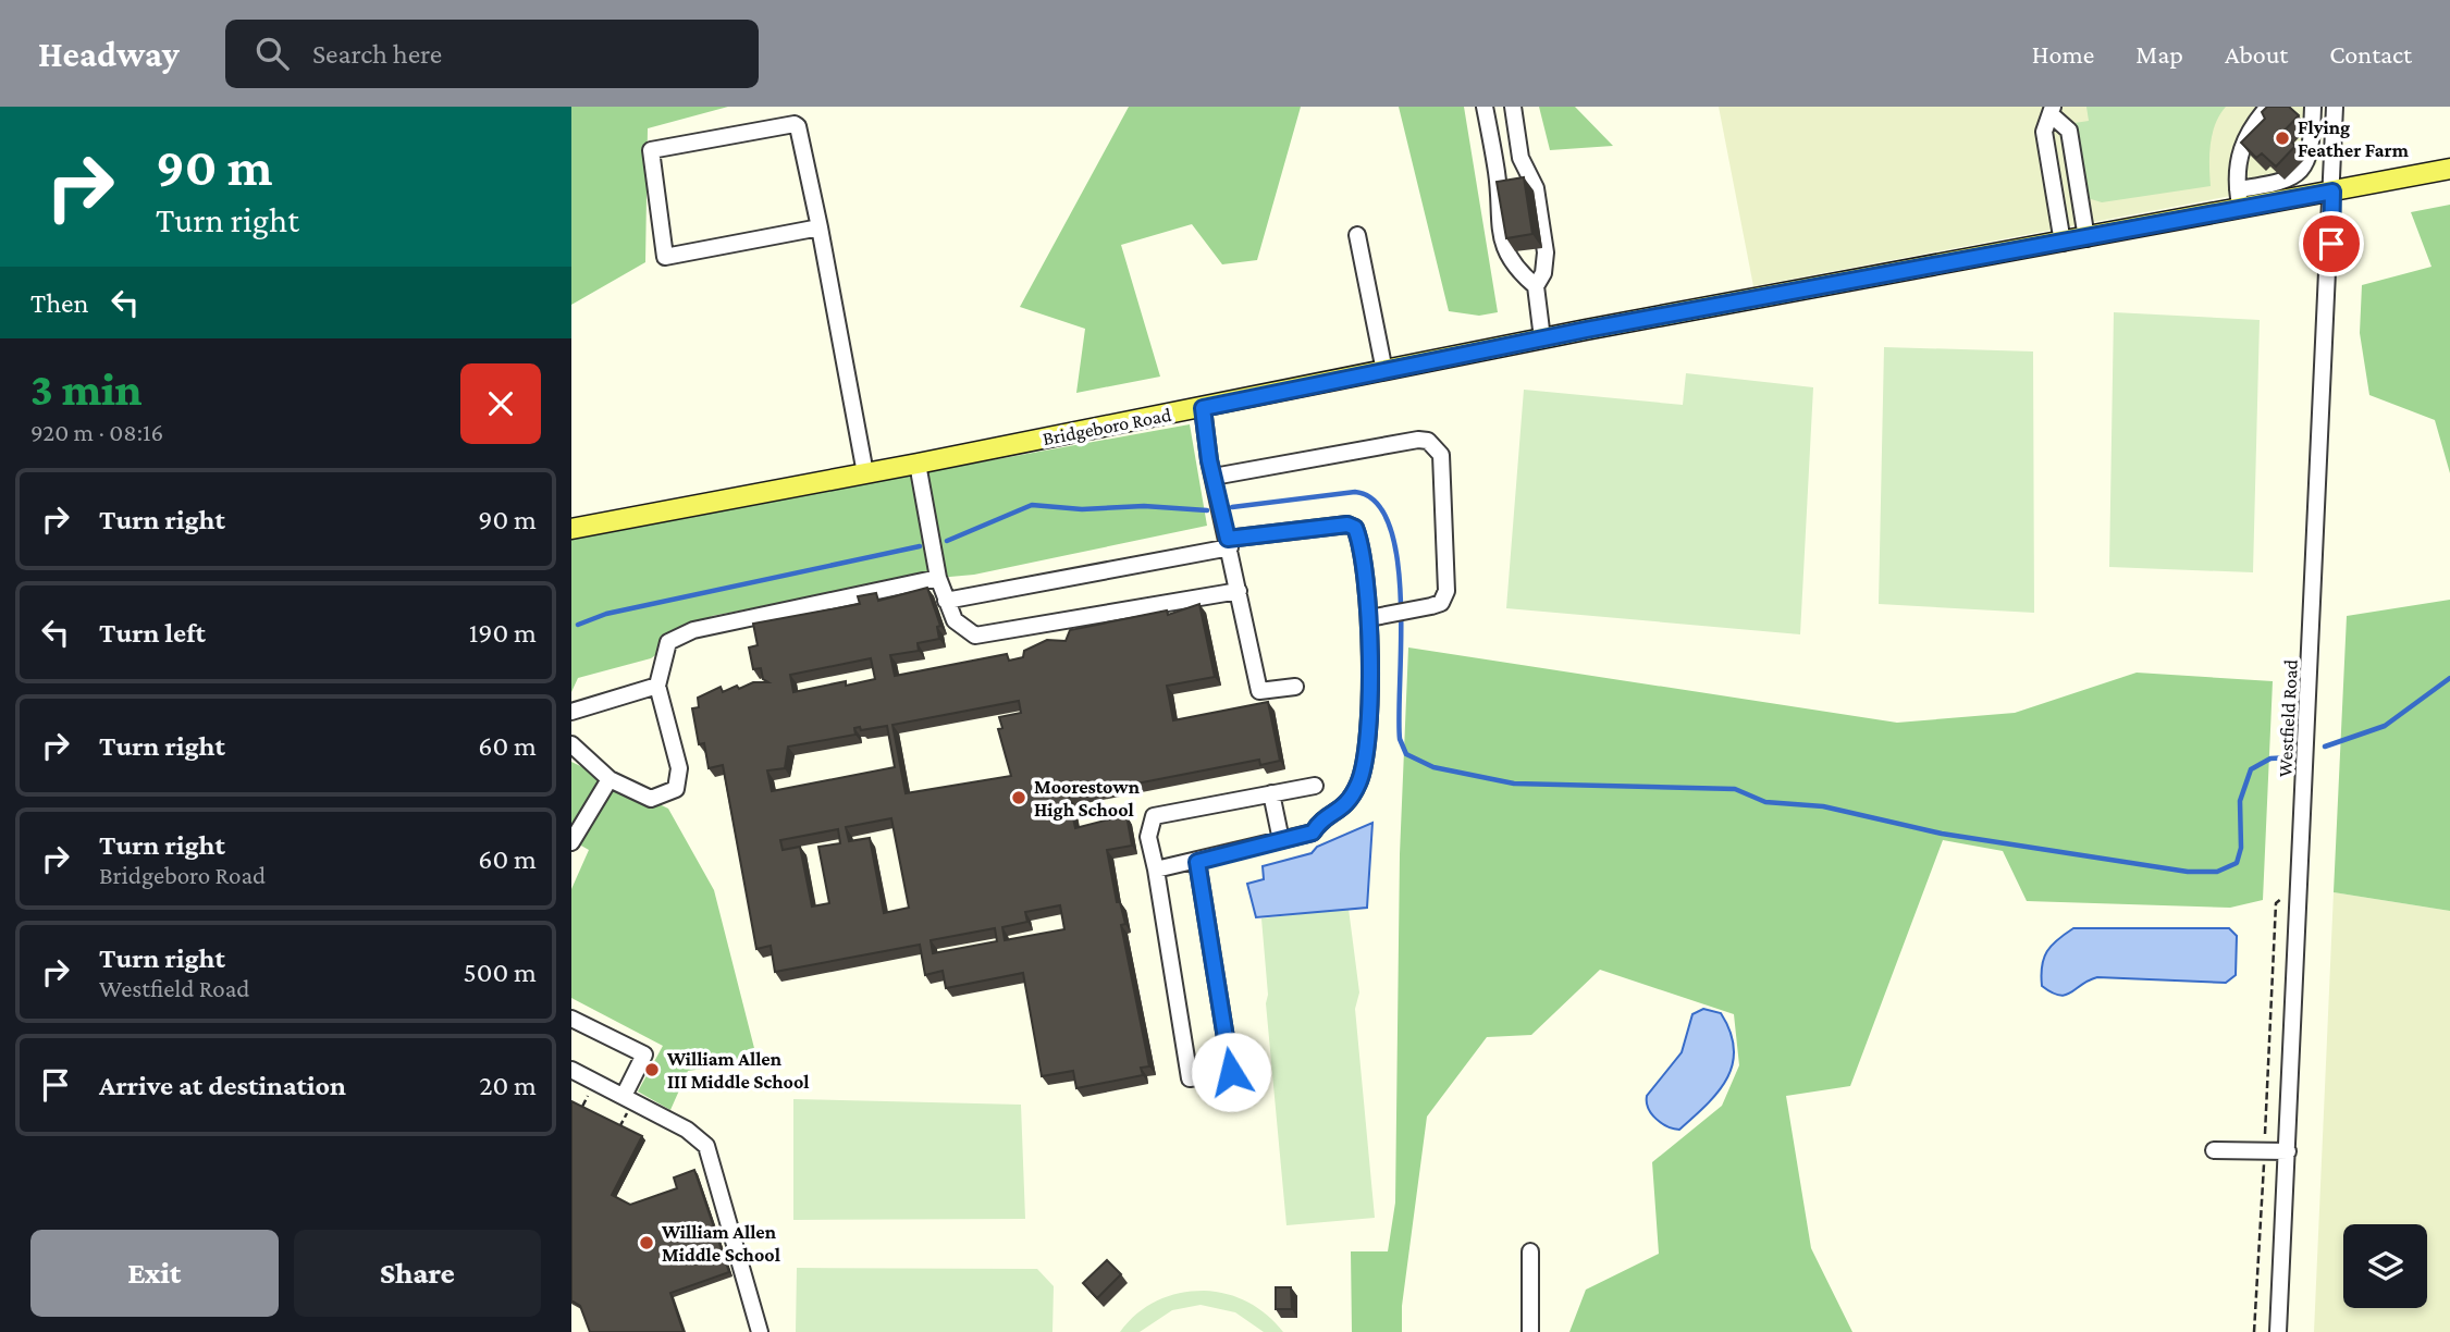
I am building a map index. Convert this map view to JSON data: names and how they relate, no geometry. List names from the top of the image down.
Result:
{
  "streets": {
    "main road": ["Bridgeboro Road"],
    "street": ["Westfield Road"]
  },
  "crossings": [
    ["Bridgeboro Road", "Westfield Road"]
  ],
  "places": [
    "Flying Feather Farm",
    "Moorestown High School",
    "William Allen III Middle School",
    "William Allen Middle School"
  ],
  "page": {
    "header": "Headway",
    "search": "Search here",
    "nav": [
      "Home",
      "Map",
      "About",
      "Contact"
    ],
    "turn": ["90 m", "Turn right"],
    "then": "Then",
    "heading": ["3 min", "920 m · 08:16"],
    "list": [
      {
        "name": "Turn right",
        "value": "90 m"
      },
      {
        "name": "Turn left",
        "value": "190 m"
      },
      {
        "name": "Turn right",
        "value": "60 m"
      },
      {
        "name": "Turn right",
        "note": "Bridgeboro Road",
        "value": "60 m"
      },
      {
        "name": "Turn right",
        "note": "Westfield Road",
        "value": "500 m"
      },
      {
        "name": "Arrive at destination",
        "value": "20 m"
      }
    ],
    "buttons": ["Exit", "Share"]
  }
}
